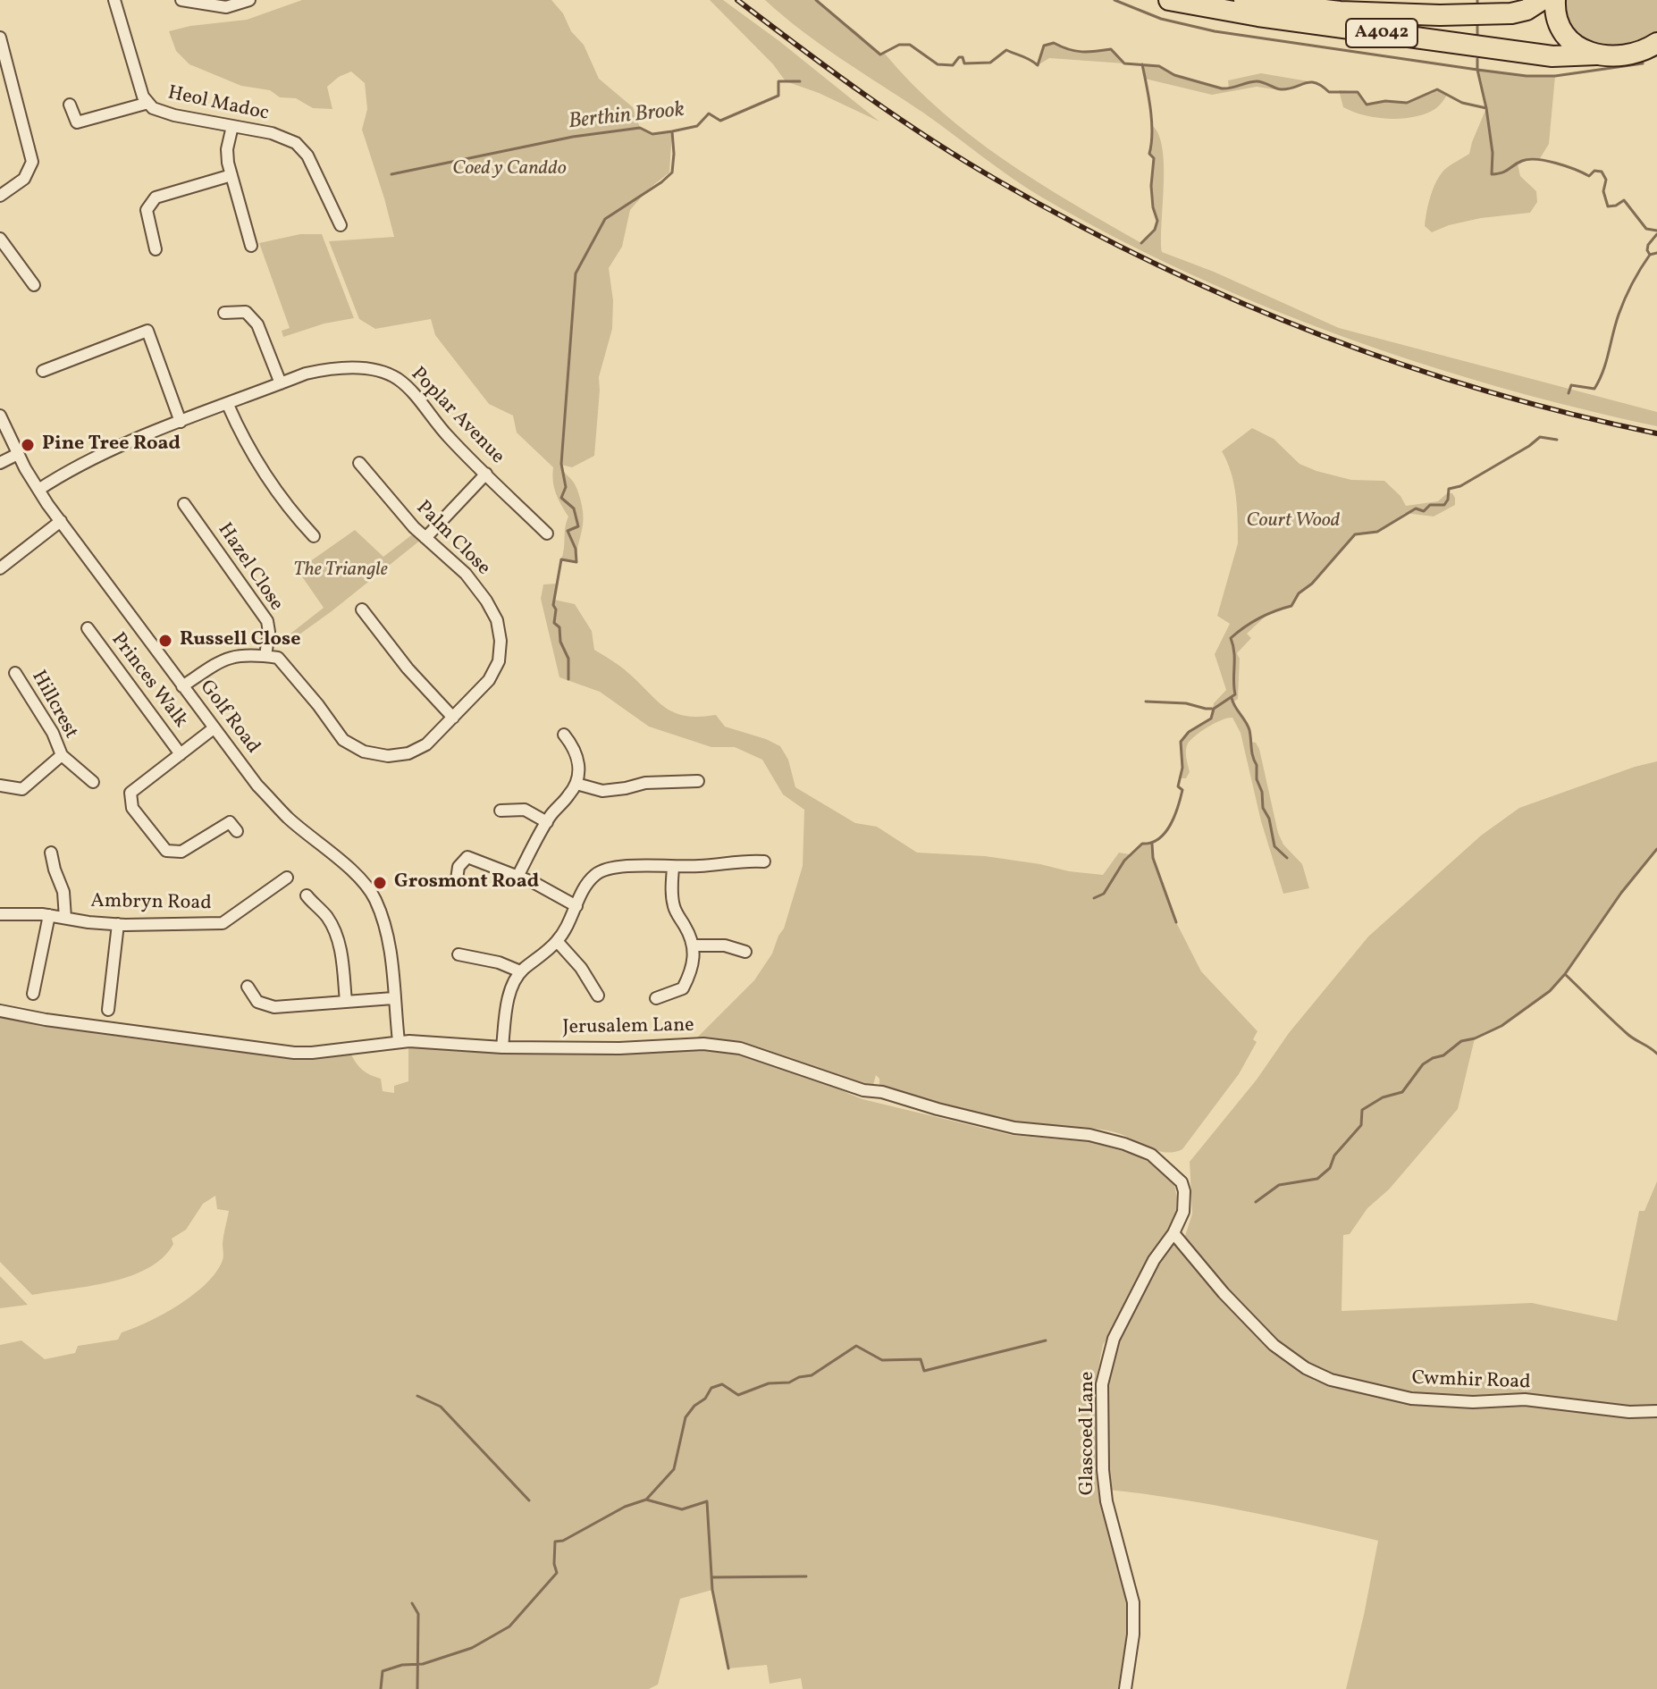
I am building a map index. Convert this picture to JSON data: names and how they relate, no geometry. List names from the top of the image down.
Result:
{
  "streets": {
    "highway": ["A4042"],
    "street": [
      "Heol Madoc",
      "Poplar Avenue",
      "Palm Close",
      "Hazel Close",
      "Princes Walk",
      "Hillcrest",
      "Golf Road",
      "Ambryn Road",
      "Jerusalem Lane",
      "Cwmhir Road",
      "Glascoed Lane"
    ]
  },
  "crossings": [
    ["Palm Close", "Hazel Close"],
    ["Golf Road", "Jerusalem Lane"],
    ["Jerusalem Lane", "Cwmhir Road"],
    ["Jerusalem Lane", "Glascoed Lane"],
    ["Cwmhir Road", "Glascoed Lane"]
  ],
  "water": ["Berthin Brook"],
  "parks": ["Coed y Canddo", "Court Wood", "The Triangle"],
  "places": ["Pine Tree Road", "Russell Close", "Grosmont Road"]
}
